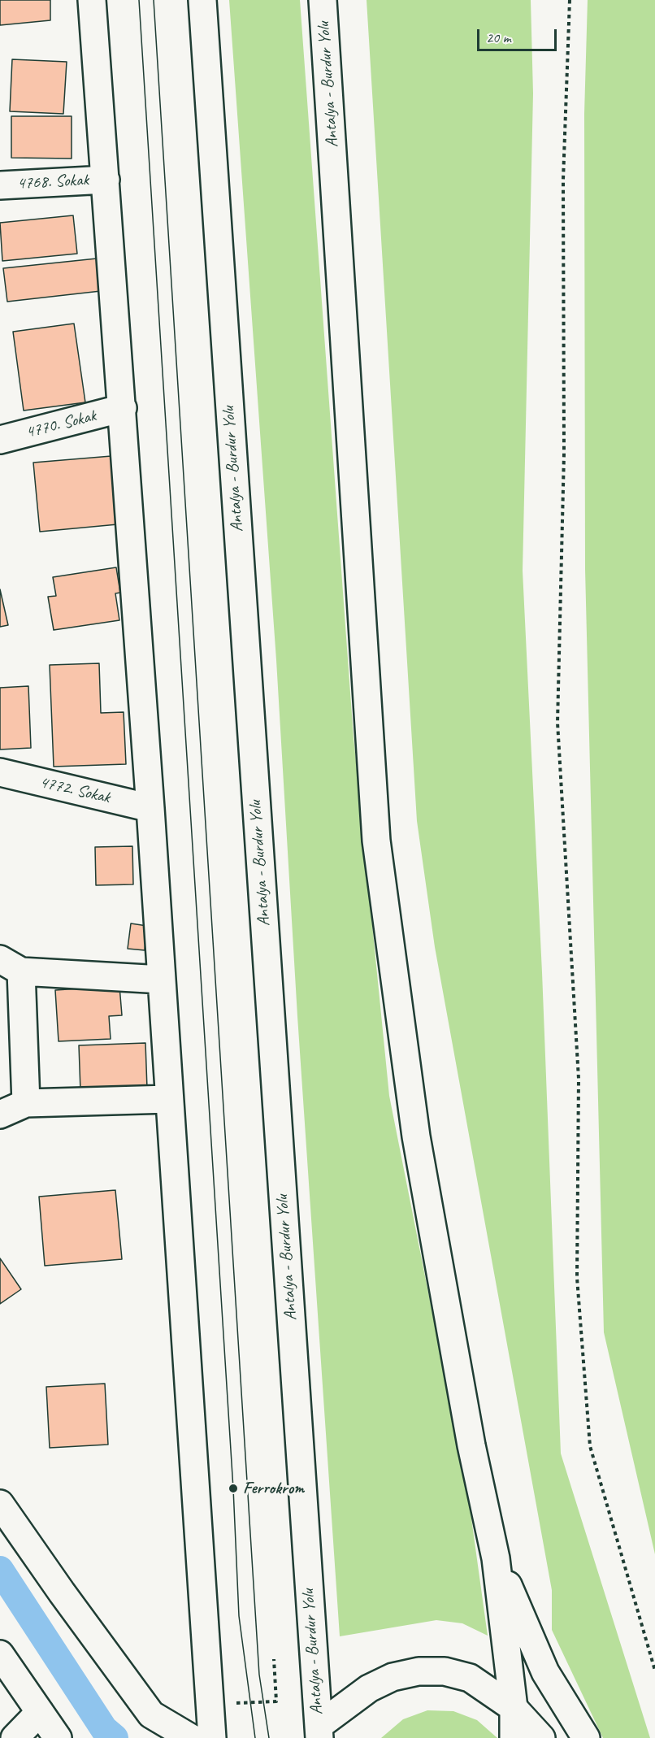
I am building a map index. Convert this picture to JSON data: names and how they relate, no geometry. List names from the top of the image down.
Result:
{
  "streets": {
    "main road": [
      "Antalya - Burdur Yolu",
      "4768. Sokak",
      "4770. Sokak",
      "4772. Sokak"
    ]
  },
  "places": ["Ferrokrom"],
  "scale_bar": "20 m"
}
